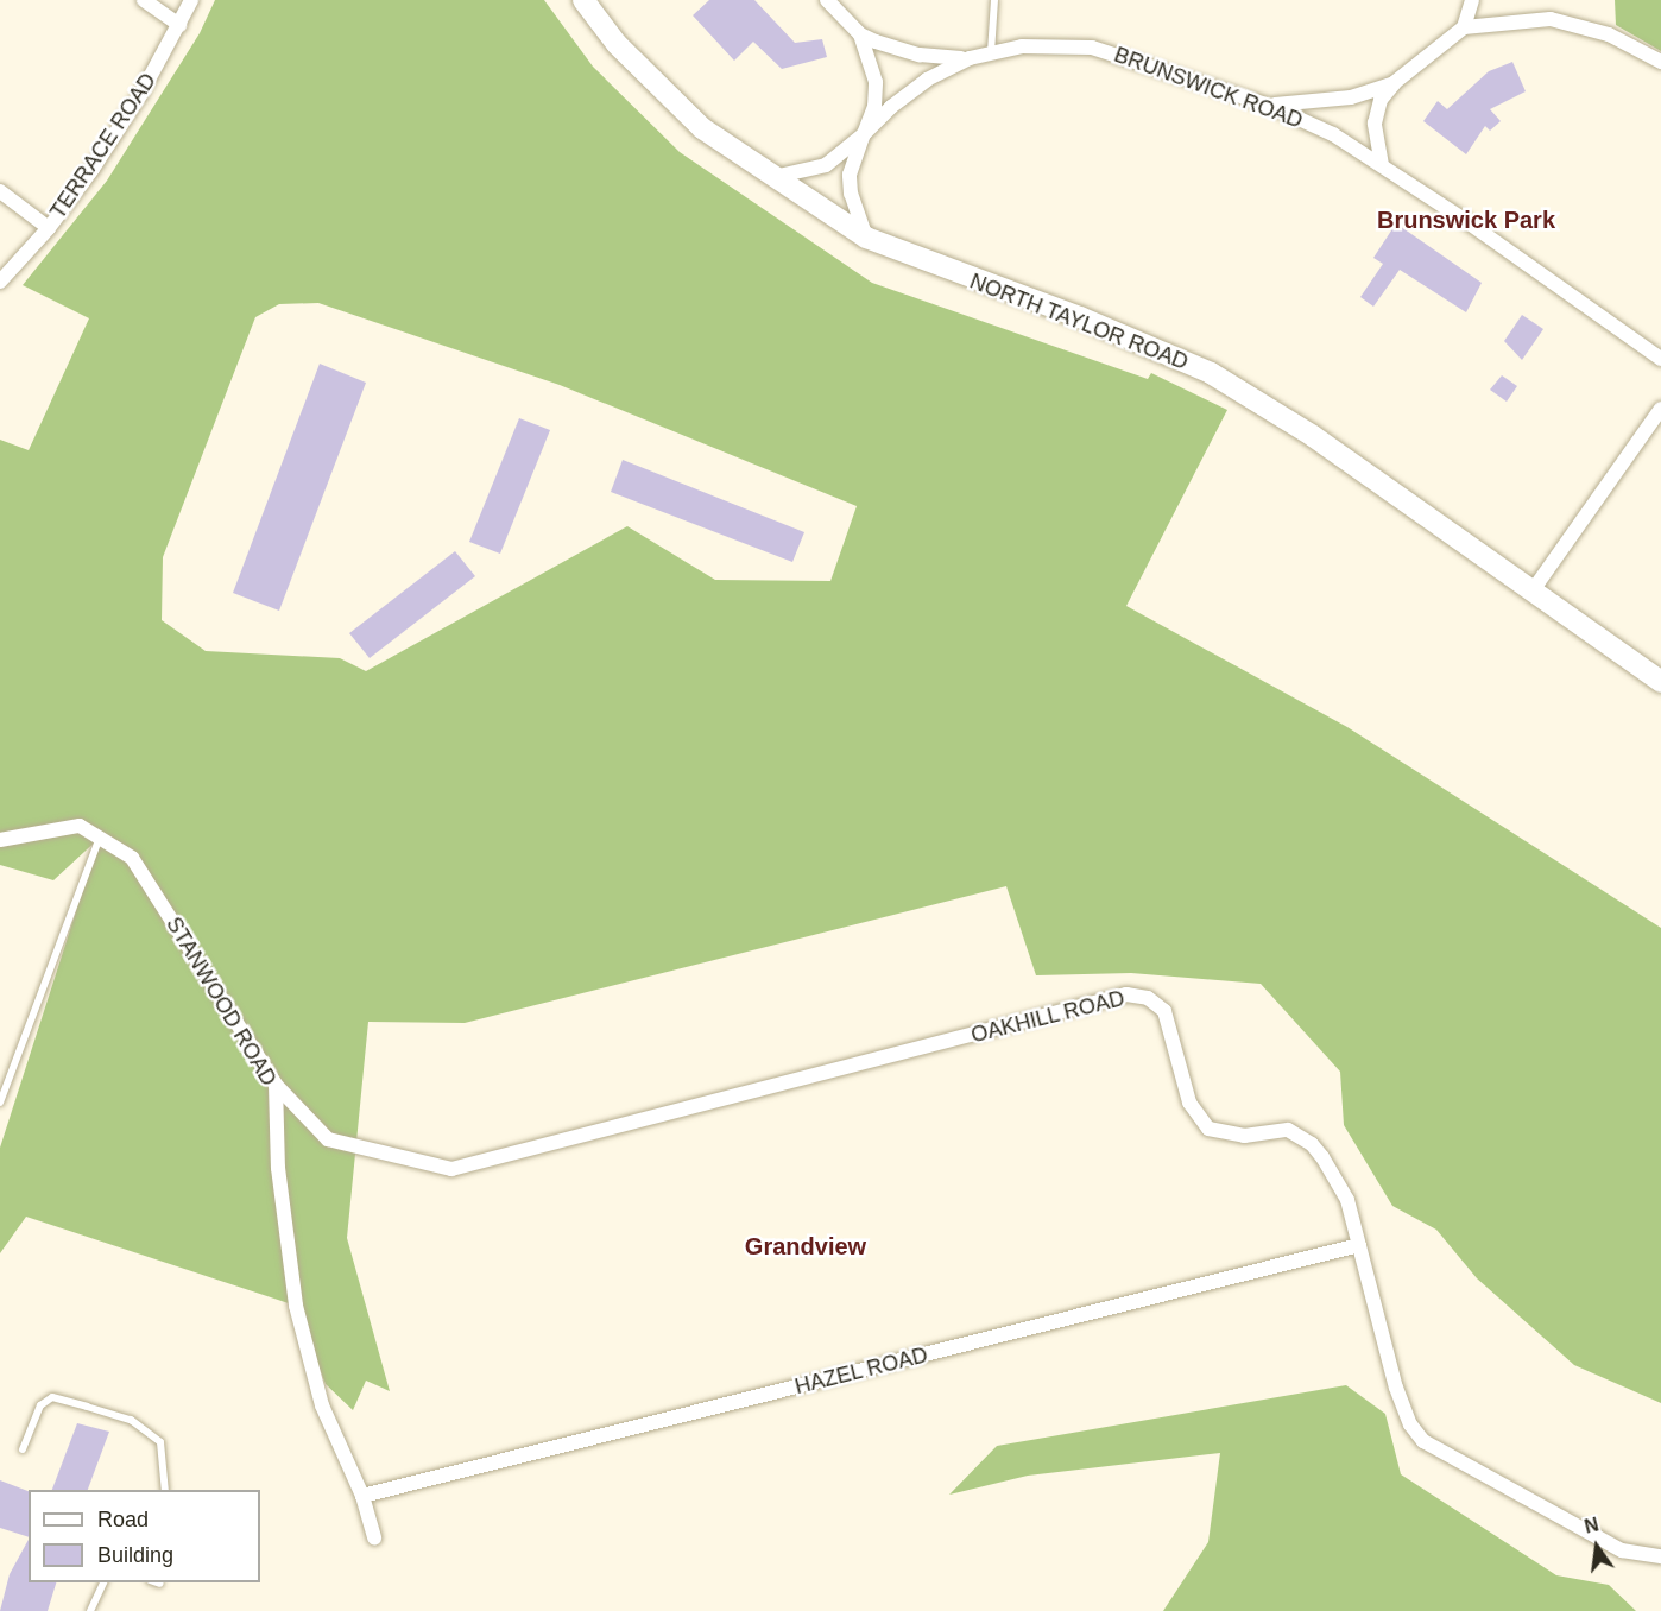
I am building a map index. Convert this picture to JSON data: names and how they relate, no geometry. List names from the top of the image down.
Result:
{
  "streets": {
    "street": [
      "BRUNSWICK ROAD",
      "TERRACE ROAD",
      "NORTH TAYLOR ROAD",
      "STANWOOD ROAD",
      "OAKHILL ROAD",
      "HAZEL ROAD"
    ]
  },
  "crossings": [
    ["BRUNSWICK ROAD", "NORTH TAYLOR ROAD"],
    ["STANWOOD ROAD", "OAKHILL ROAD"],
    ["STANWOOD ROAD", "HAZEL ROAD"],
    ["OAKHILL ROAD", "HAZEL ROAD"]
  ],
  "districts": ["Brunswick Park", "Grandview"],
  "legend": ["Road", "Building"],
  "north": "top"
}
